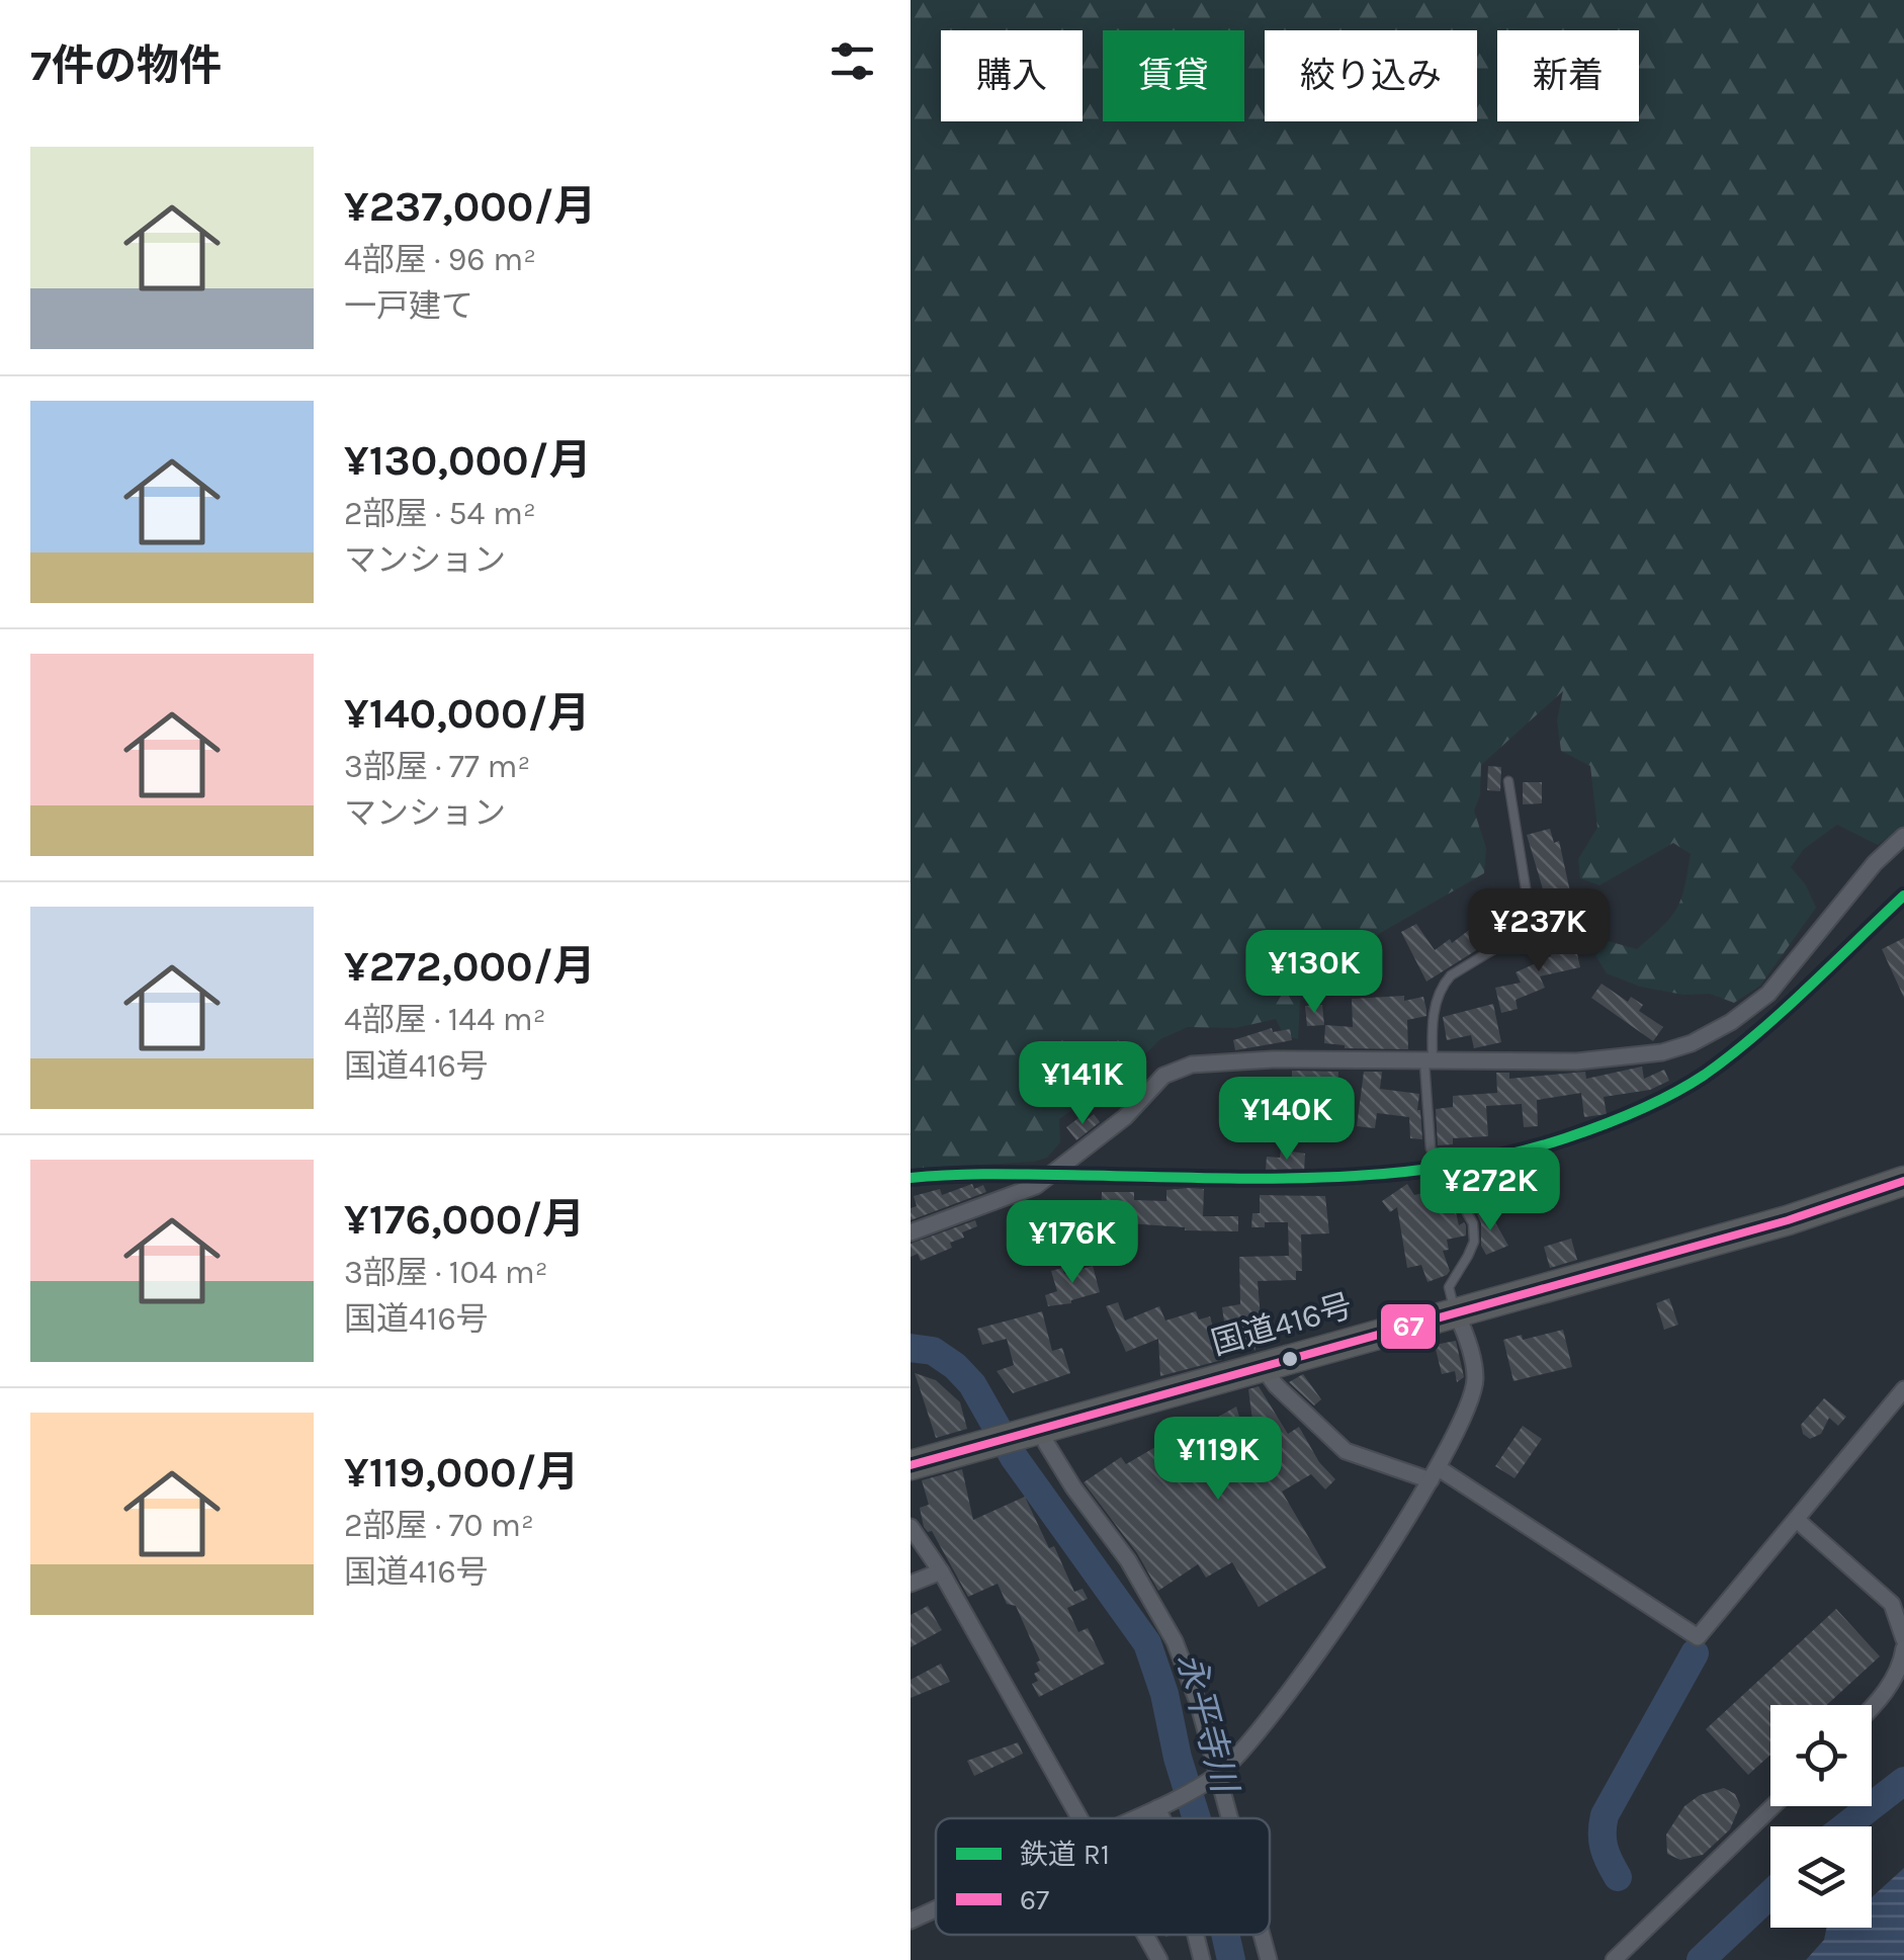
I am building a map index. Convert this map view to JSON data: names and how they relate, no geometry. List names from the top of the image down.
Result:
{
  "streets": {
    "highway": ["国道416号"]
  },
  "water": ["永平寺川"],
  "lines": ["rail line R1", "transit line 67"],
  "legend": ["鉄道 R1", "67"],
  "page": {
    "heading": "7件の物件",
    "chip": [
      "購入",
      "賃貸",
      "絞り込み",
      "新着"
    ],
    "list": [
      {
        "name": "¥237,000/月",
        "note": "4部屋 · 96 m² · 一戸建て"
      },
      {
        "name": "¥130,000/月",
        "note": "2部屋 · 54 m² · マンション"
      },
      {
        "name": "¥140,000/月",
        "note": "3部屋 · 77 m² · マンション"
      },
      {
        "name": "¥272,000/月",
        "note": "4部屋 · 144 m² · 国道416号"
      },
      {
        "name": "¥176,000/月",
        "note": "3部屋 · 104 m² · 国道416号"
      },
      {
        "name": "¥119,000/月",
        "note": "2部屋 · 70 m² · 国道416号"
      }
    ],
    "price": [
      "¥237K",
      "¥130K",
      "¥141K",
      "¥140K",
      "¥272K",
      "¥176K",
      "¥119K"
    ]
  }
}
